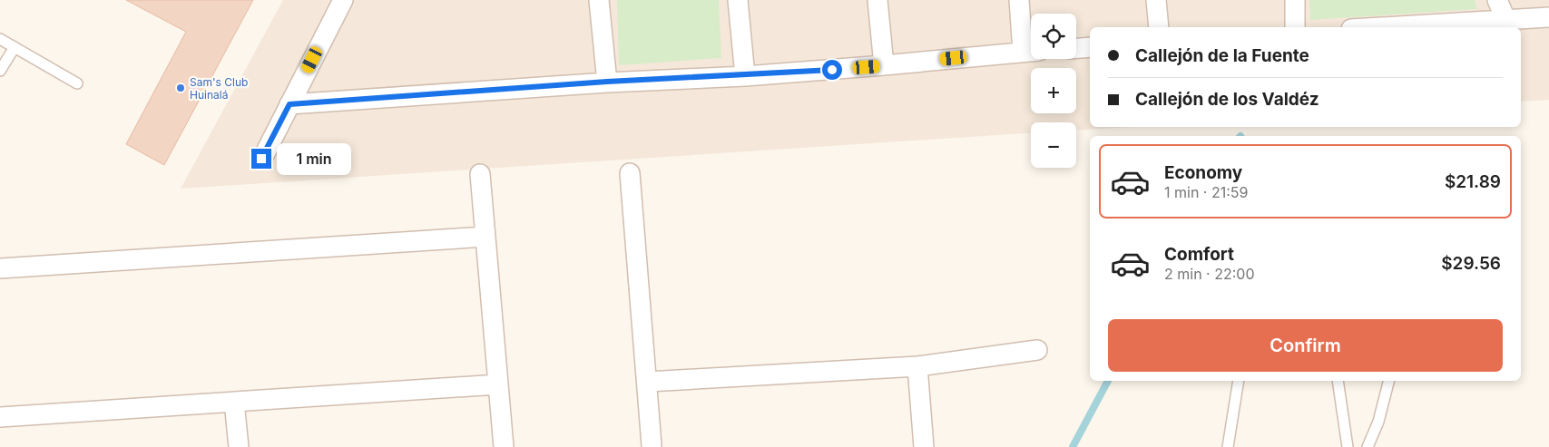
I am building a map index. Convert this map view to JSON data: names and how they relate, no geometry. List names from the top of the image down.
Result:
{
  "places": ["Sam's Club Huinalá"],
  "page": {
    "map_buttons": ["+", "−"],
    "banner": ["Callejón de la Fuente", "Callejón de los Valdéz"],
    "bubble": "1 min",
    "list": [
      {
        "name": "Economy",
        "note": "1 min · 21:59",
        "value": "$21.89"
      },
      {
        "name": "Comfort",
        "note": "2 min · 22:00",
        "value": "$29.56"
      }
    ],
    "buttons": "Confirm"
  }
}
